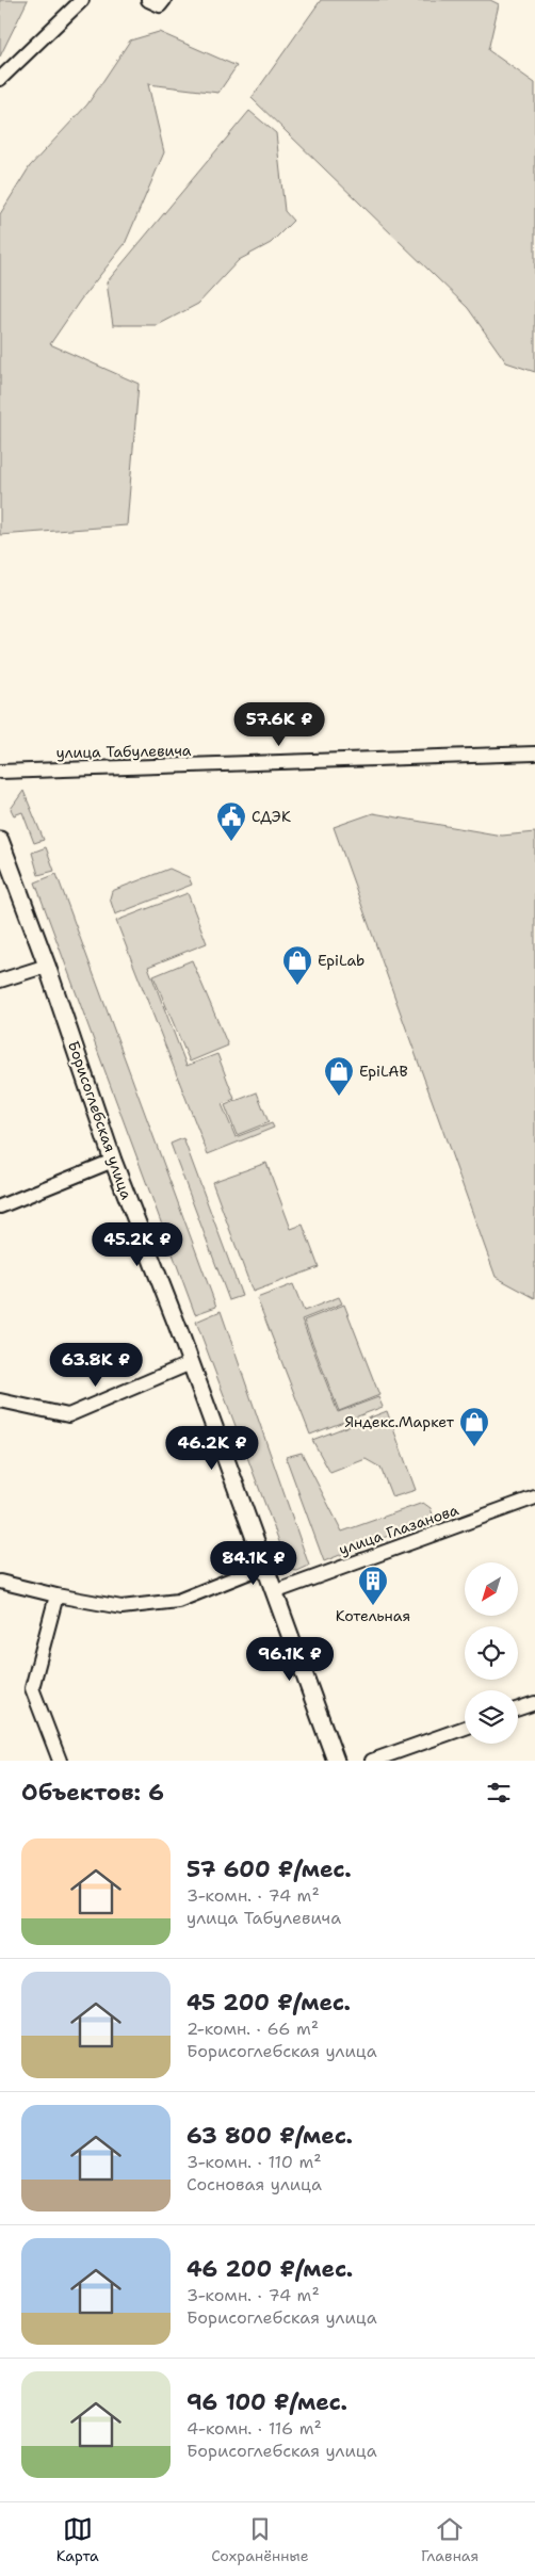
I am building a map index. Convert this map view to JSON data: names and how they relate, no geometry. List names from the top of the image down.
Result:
{
  "streets": {
    "street": ["улица Табулевича", "Борисоглебская улица", "улица Глазанова"]
  },
  "crossings": [
    ["Борисоглебская улица", "улица Глазанова"]
  ],
  "places": {
    "public building": ["СДЭК"],
    "shop": ["EpiLab", "EpiLAB", "Яндекс.Маркет"],
    "building": ["Котельная"]
  },
  "north": "bottom left",
  "page": {
    "price": [
      "57.6K ₽",
      "45.2K ₽",
      "63.8K ₽",
      "46.2K ₽",
      "84.1K ₽",
      "96.1K ₽"
    ],
    "heading": "Объектов: 6",
    "list": [
      {
        "name": "57 600 ₽/мес.",
        "note": "3-комн. · 74 m² · улица Табулевича"
      },
      {
        "name": "45 200 ₽/мес.",
        "note": "2-комн. · 66 m² · Борисоглебская улица"
      },
      {
        "name": "63 800 ₽/мес.",
        "note": "3-комн. · 110 m² · Сосновая улица"
      },
      {
        "name": "46 200 ₽/мес.",
        "note": "3-комн. · 74 m² · Борисоглебская улица"
      },
      {
        "name": "96 100 ₽/мес.",
        "note": "4-комн. · 116 m² · Борисоглебская улица"
      }
    ],
    "tabs": ["Карта", "Сохранённые", "Главная"]
  }
}
